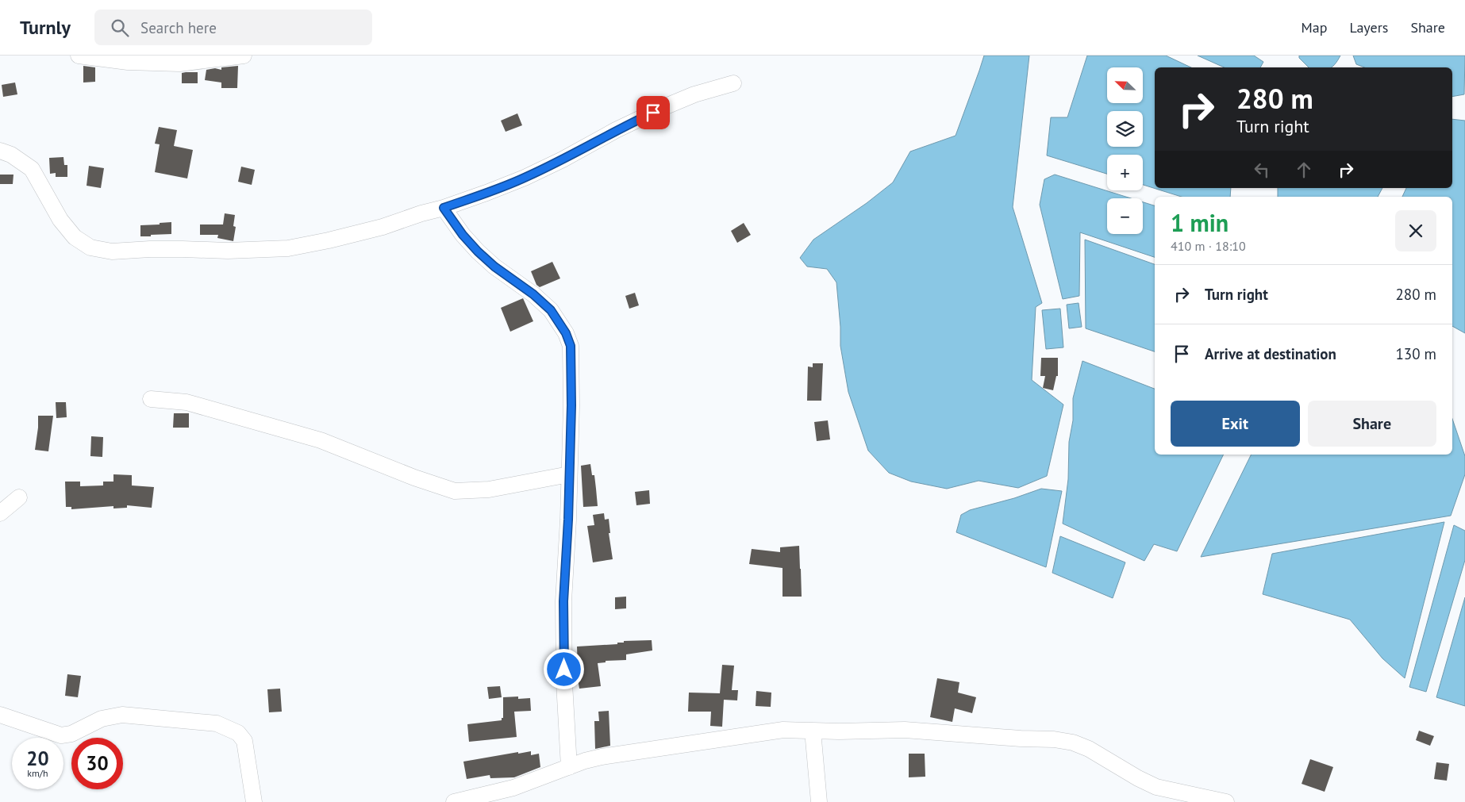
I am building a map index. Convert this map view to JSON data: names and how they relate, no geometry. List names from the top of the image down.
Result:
{
  "north": "top left",
  "page": {
    "header": "Turnly",
    "search": "Search here",
    "nav": ["Map", "Layers", "Share"],
    "map_buttons": ["+", "−"],
    "turn": ["280 m", "Turn right"],
    "heading": ["1 min", "410 m · 18:10"],
    "list": [
      {
        "name": "Turn right",
        "value": "280 m"
      },
      {
        "name": "Arrive at destination",
        "value": "130 m"
      }
    ],
    "buttons": ["Exit", "Share"],
    "speed": "20 km/h",
    "limit": "30"
  }
}
